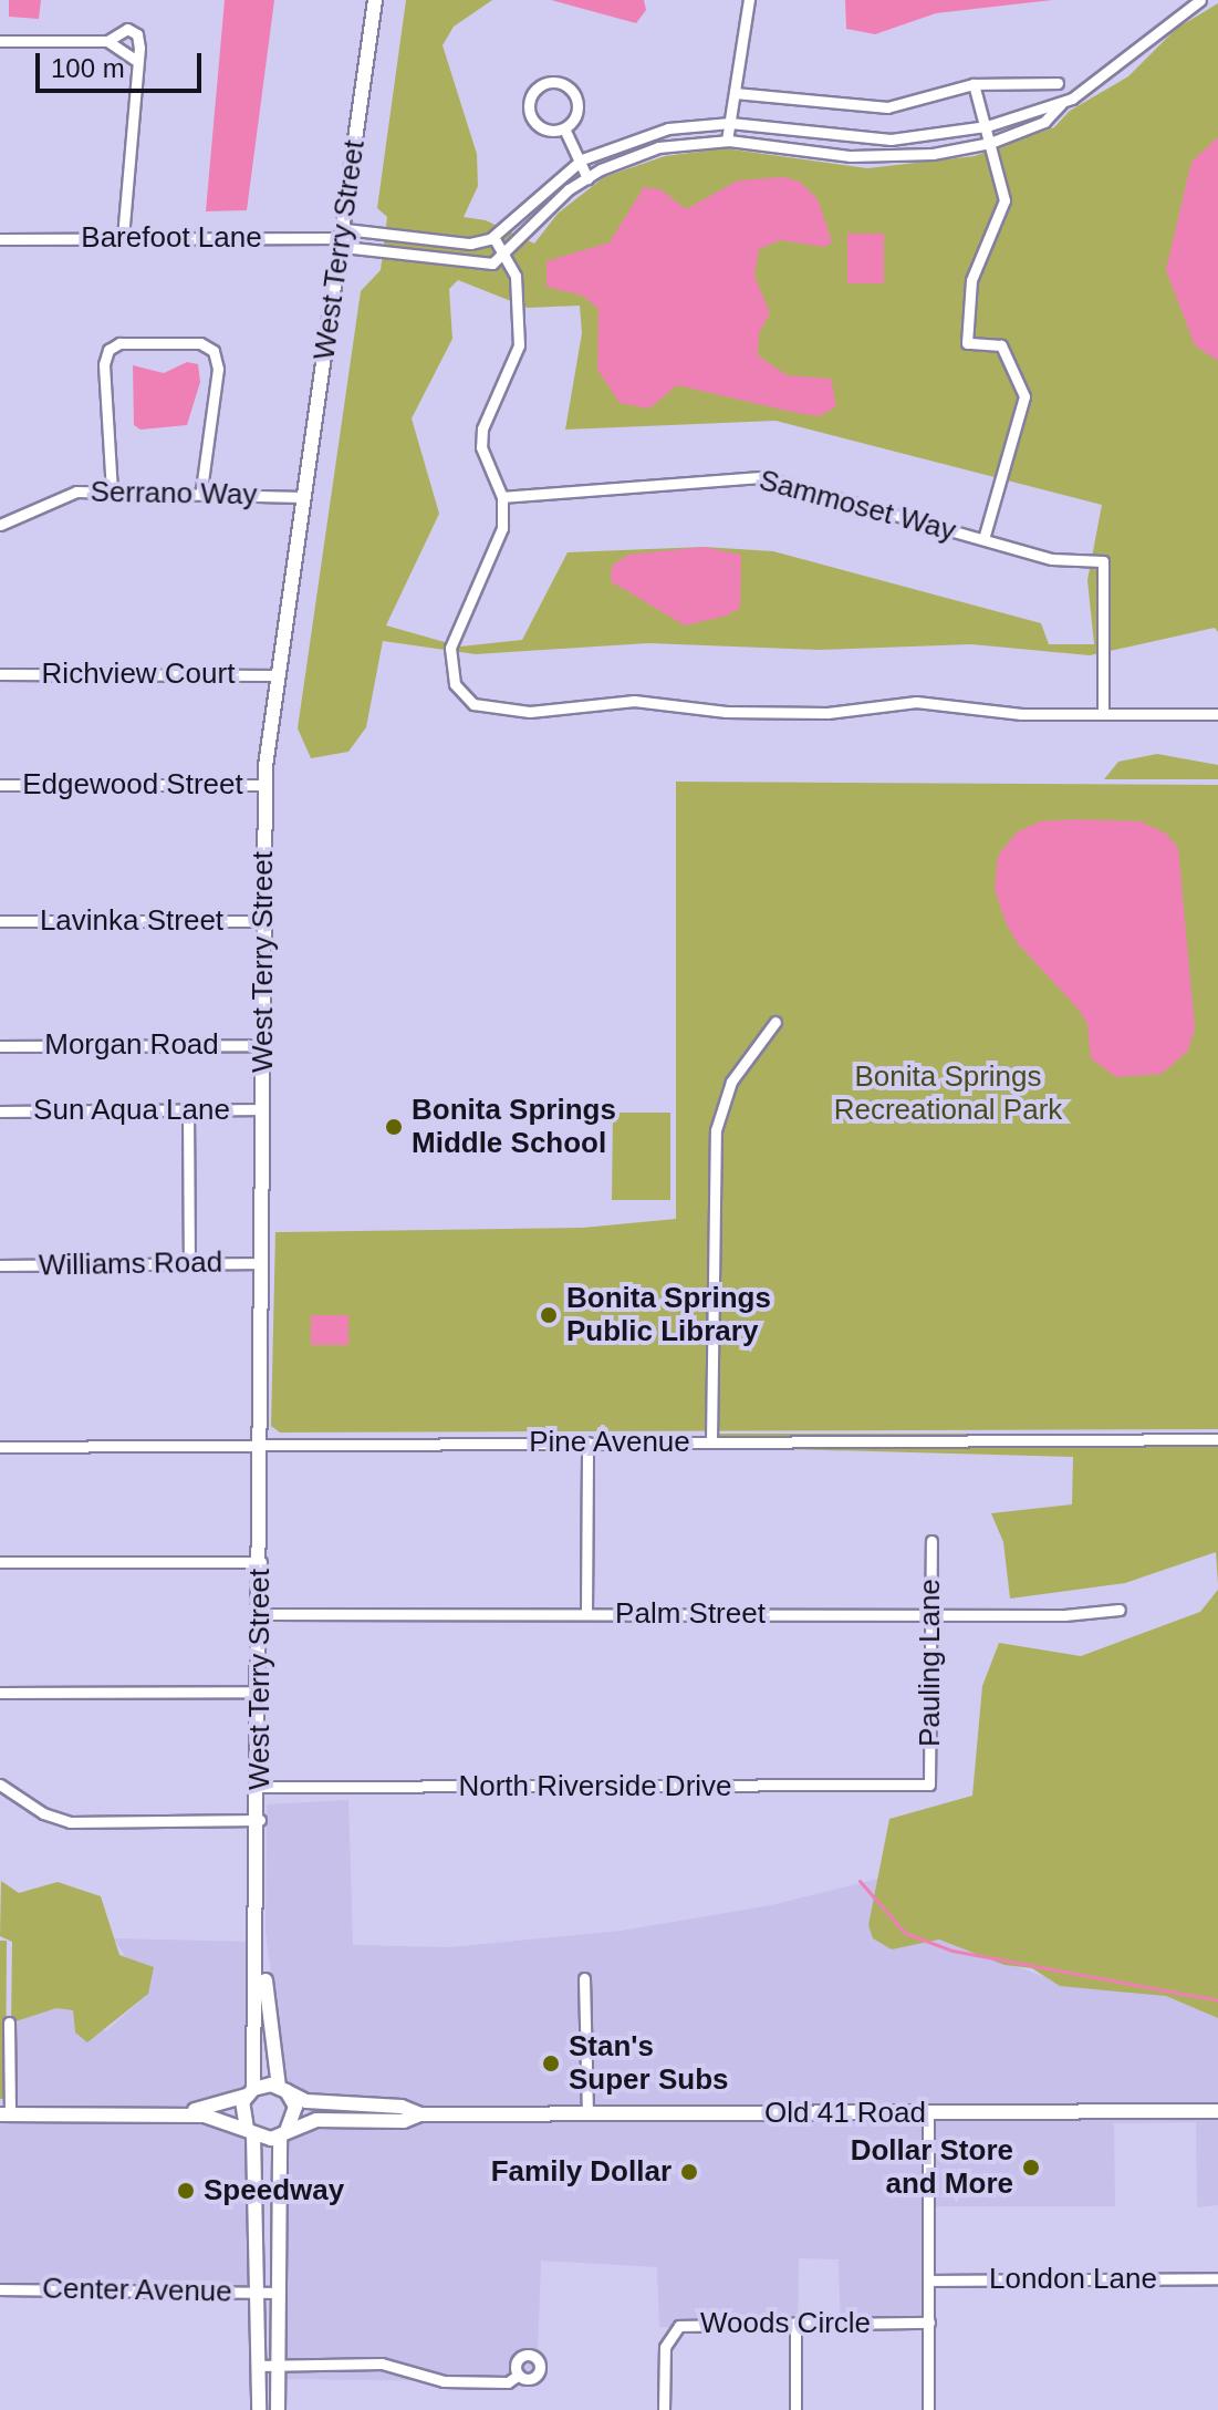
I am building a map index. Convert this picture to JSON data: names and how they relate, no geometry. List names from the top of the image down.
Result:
{
  "streets": {
    "street": [
      "Barefoot Lane",
      "West Terry Street",
      "Serrano Way",
      "Sammoset Way",
      "Richview Court",
      "Edgewood Street",
      "Lavinka Street",
      "Morgan Road",
      "Sun Aqua Lane",
      "Williams Road",
      "Pine Avenue",
      "Palm Street",
      "Pauling Lane",
      "North Riverside Drive",
      "Old 41 Road",
      "London Lane",
      "Center Avenue",
      "Woods Circle"
    ]
  },
  "crossings": [
    ["Barefoot Lane", "West Terry Street"],
    ["West Terry Street", "Serrano Way"],
    ["West Terry Street", "Richview Court"],
    ["West Terry Street", "Edgewood Street"],
    ["West Terry Street", "Lavinka Street"],
    ["West Terry Street", "Morgan Road"],
    ["West Terry Street", "Sun Aqua Lane"],
    ["West Terry Street", "Williams Road"],
    ["West Terry Street", "Pine Avenue"],
    ["West Terry Street", "Palm Street"],
    ["West Terry Street", "North Riverside Drive"],
    ["West Terry Street", "Old 41 Road"],
    ["Palm Street", "Pauling Lane"],
    ["Pauling Lane", "North Riverside Drive"]
  ],
  "parks": ["Bonita Springs Recreational Park"],
  "places": [
    "Bonita Springs Middle School",
    "Bonita Springs Public Library",
    "Stan's Super Subs",
    "Dollar Store and More",
    "Family Dollar",
    "Speedway"
  ],
  "scale_bar": "100 m"
}
